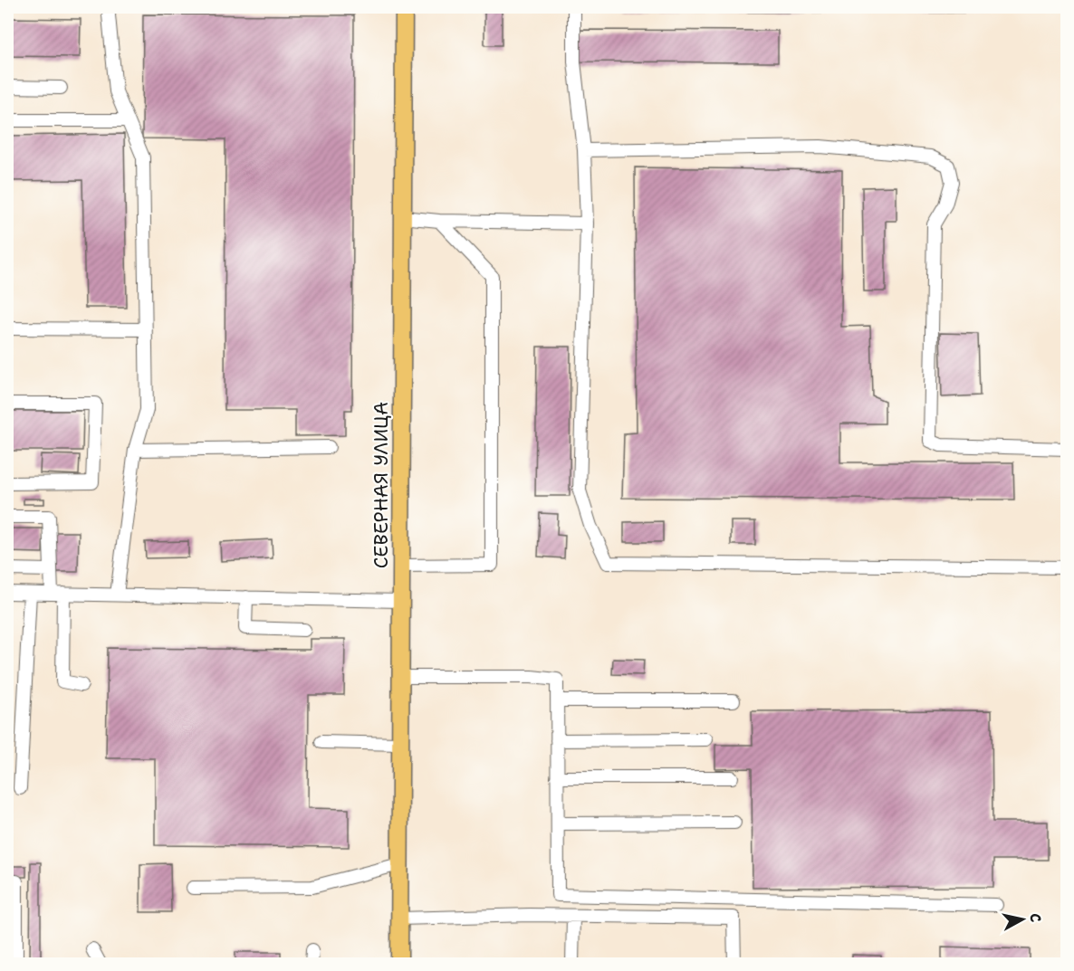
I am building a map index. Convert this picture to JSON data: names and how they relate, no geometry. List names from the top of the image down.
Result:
{
  "streets": {
    "main road": ["СЕВЕРНАЯ УЛИЦА"]
  },
  "north": "right"
}
